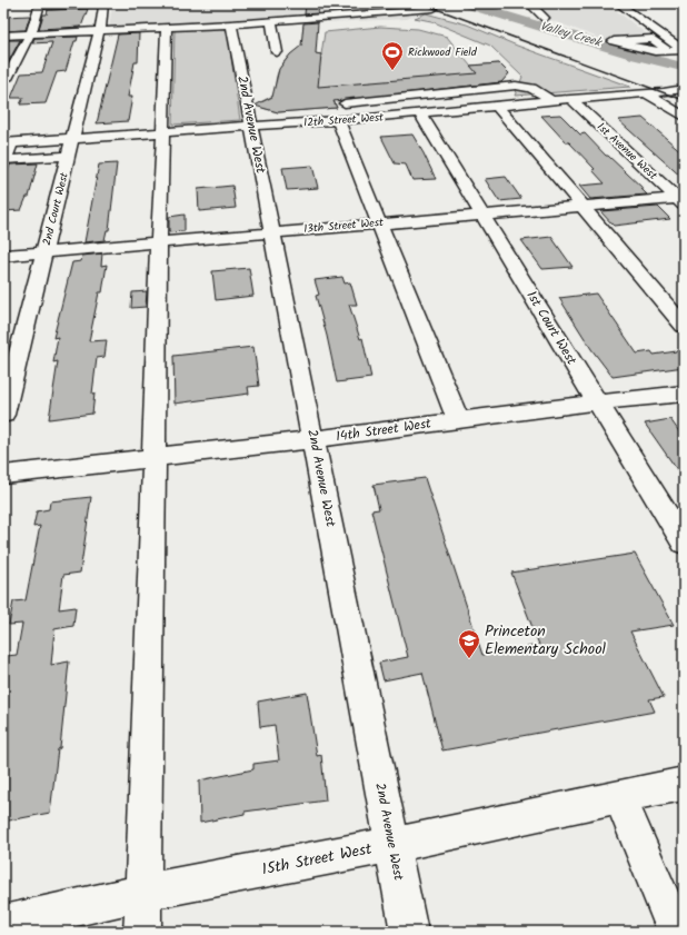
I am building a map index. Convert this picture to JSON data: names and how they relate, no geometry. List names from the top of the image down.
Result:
{
  "streets": {
    "street": [
      "12th Street West",
      "2nd Avenue West",
      "1st Avenue West",
      "2nd Court West",
      "13th Street West",
      "1st Court West",
      "14th Street West",
      "15th Street West"
    ]
  },
  "crossings": [
    ["12th Street West", "2nd Avenue West"],
    ["12th Street West", "1st Avenue West"],
    ["12th Street West", "2nd Court West"],
    ["12th Street West", "1st Court West"],
    ["2nd Avenue West", "13th Street West"],
    ["2nd Avenue West", "14th Street West"],
    ["2nd Avenue West", "15th Street West"],
    ["1st Avenue West", "13th Street West"],
    ["2nd Court West", "13th Street West"],
    ["13th Street West", "1st Court West"],
    ["1st Court West", "14th Street West"]
  ],
  "water": ["Valley Creek"],
  "places": {
    "sports": ["Rickwood Field"],
    "school or university": ["Princeton Elementary School"]
  }
}
